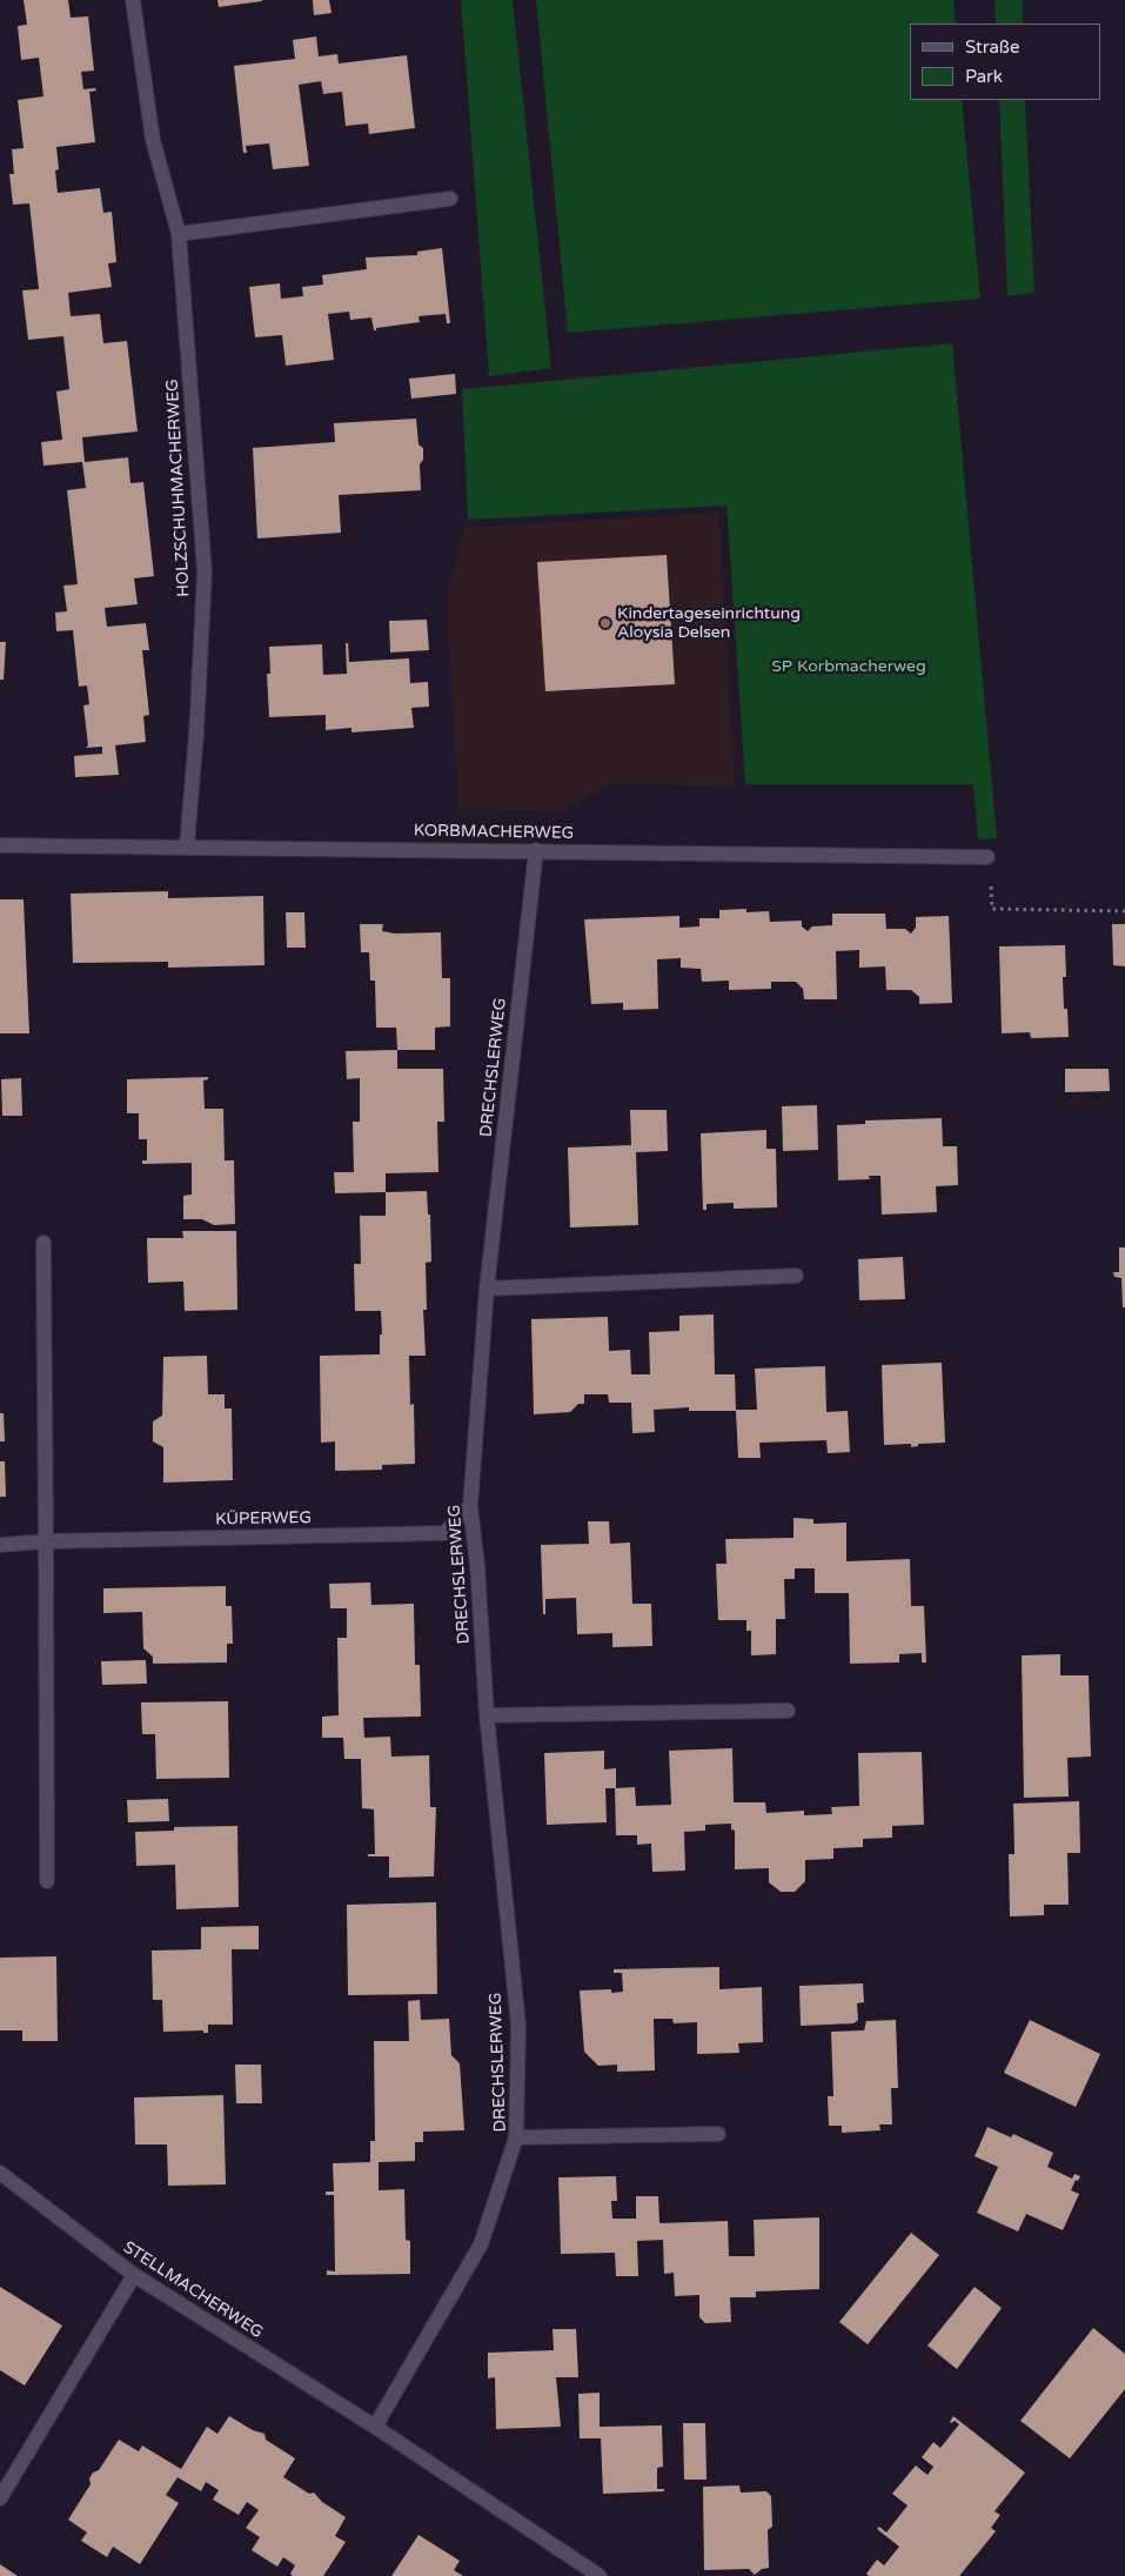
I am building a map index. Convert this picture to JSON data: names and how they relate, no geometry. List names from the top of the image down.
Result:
{
  "streets": {
    "street": [
      "HOLZSCHUHMACHERWEG",
      "KORBMACHERWEG",
      "DRECHSLERWEG",
      "KÜPERWEG",
      "STELLMACHERWEG"
    ]
  },
  "crossings": [
    ["HOLZSCHUHMACHERWEG", "KORBMACHERWEG"],
    ["KORBMACHERWEG", "DRECHSLERWEG"],
    ["DRECHSLERWEG", "KÜPERWEG"]
  ],
  "parks": ["SP Korbmacherweg"],
  "places": ["Kindertageseinrichtung Aloysia Delsen"],
  "legend": ["Straße", "Park"]
}
